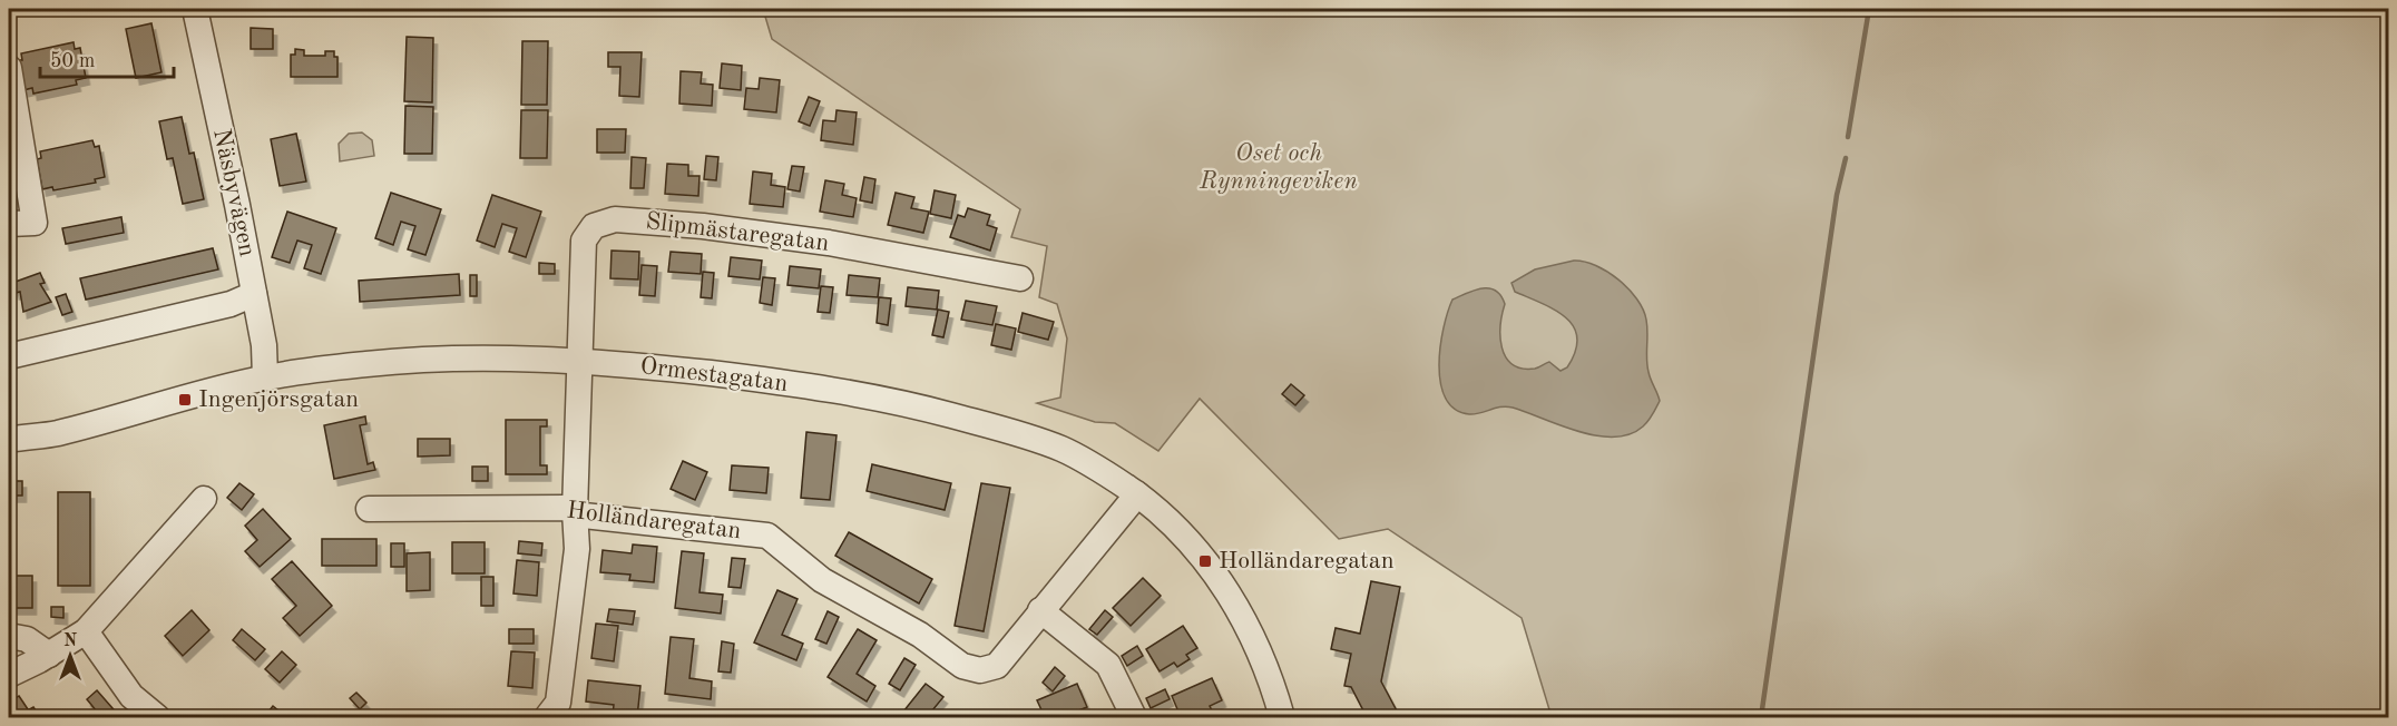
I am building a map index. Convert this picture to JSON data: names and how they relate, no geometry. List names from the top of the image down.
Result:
{
  "streets": {
    "street": [
      "Näsbyvägen",
      "Slipmästaregatan",
      "Ormestagatan",
      "Holländaregatan"
    ]
  },
  "crossings": [
    ["Näsbyvägen", "Ormestagatan"],
    ["Slipmästaregatan", "Ormestagatan"],
    ["Ormestagatan", "Holländaregatan"]
  ],
  "parks": ["Oset och Rynningeviken"],
  "places": {
    "transit": ["Ingenjörsgatan", "Holländaregatan"]
  },
  "scale_bar": "50 m",
  "north": "top"
}
